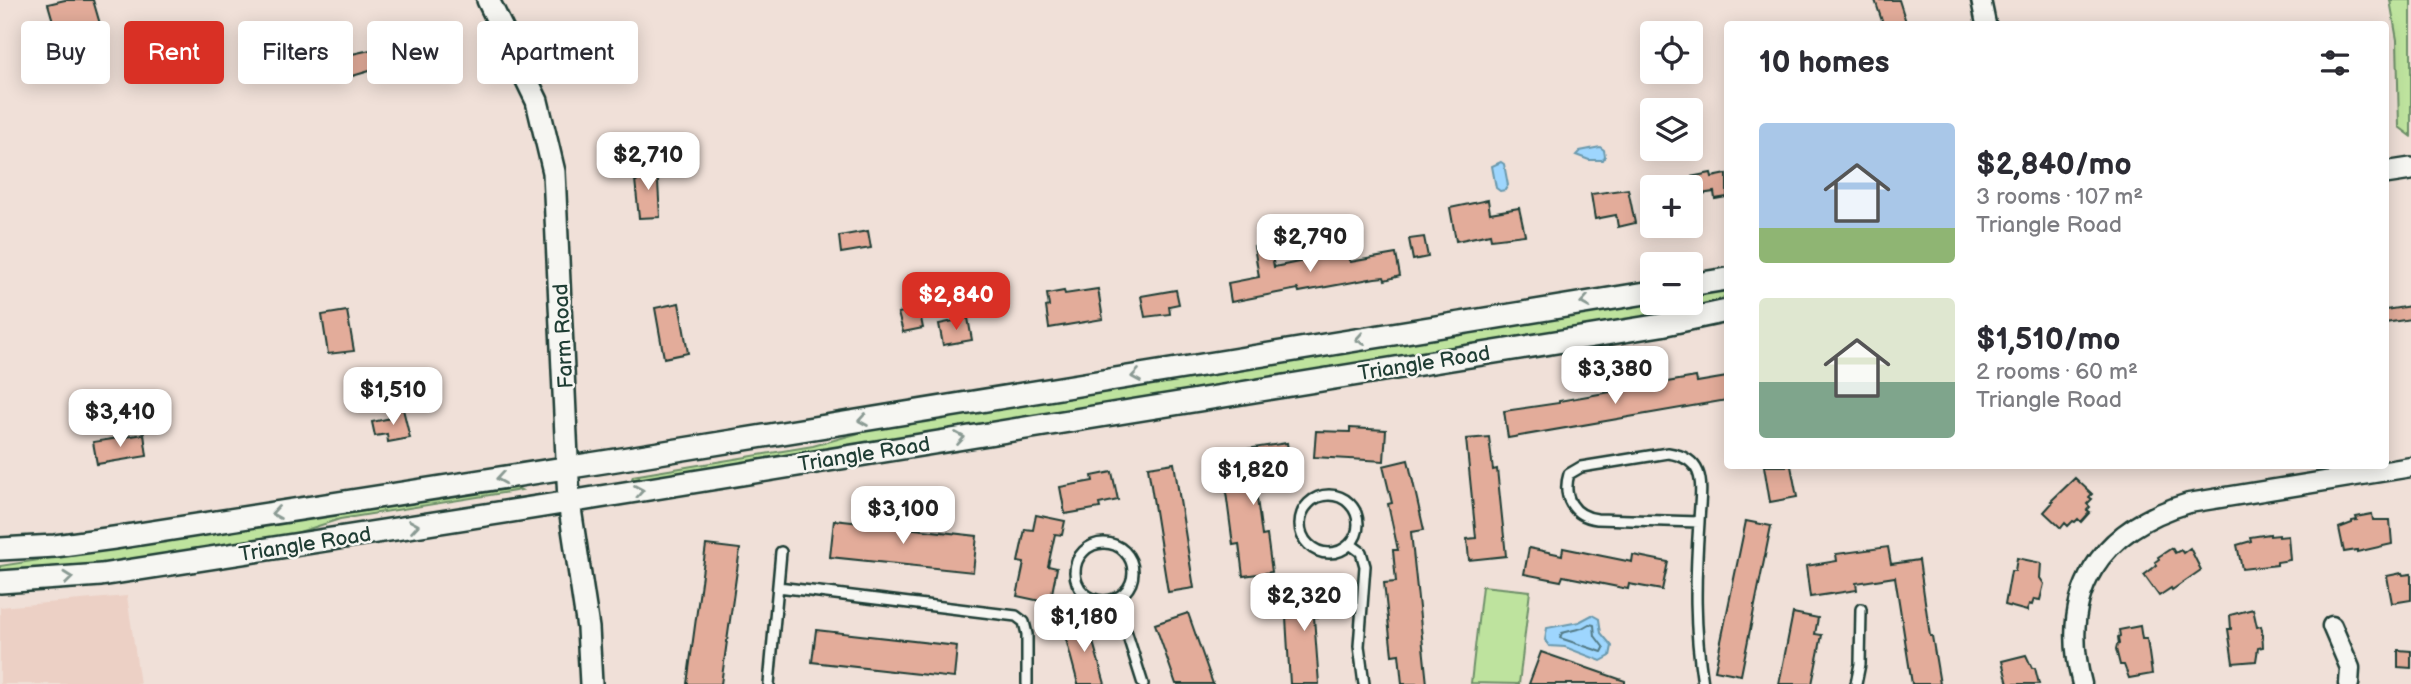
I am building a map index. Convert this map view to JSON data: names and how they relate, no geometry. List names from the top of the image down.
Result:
{
  "streets": {
    "street": ["Farm Road", "Triangle Road"]
  },
  "crossings": [
    ["Farm Road", "Triangle Road"]
  ],
  "page": {
    "map_buttons": ["+", "−"],
    "chip": [
      "Buy",
      "Rent",
      "Filters",
      "New",
      "Apartment"
    ],
    "heading": "10 homes",
    "list": [
      {
        "name": "$2,840/mo",
        "note": "3 rooms · 107 m² · Triangle Road"
      },
      {
        "name": "$1,510/mo",
        "note": "2 rooms · 60 m² · Triangle Road"
      }
    ],
    "price": [
      "$2,710",
      "$2,790",
      "$2,840",
      "$3,380",
      "$1,510",
      "$3,410",
      "$1,820",
      "$3,100",
      "$2,320",
      "$1,180"
    ]
  }
}
